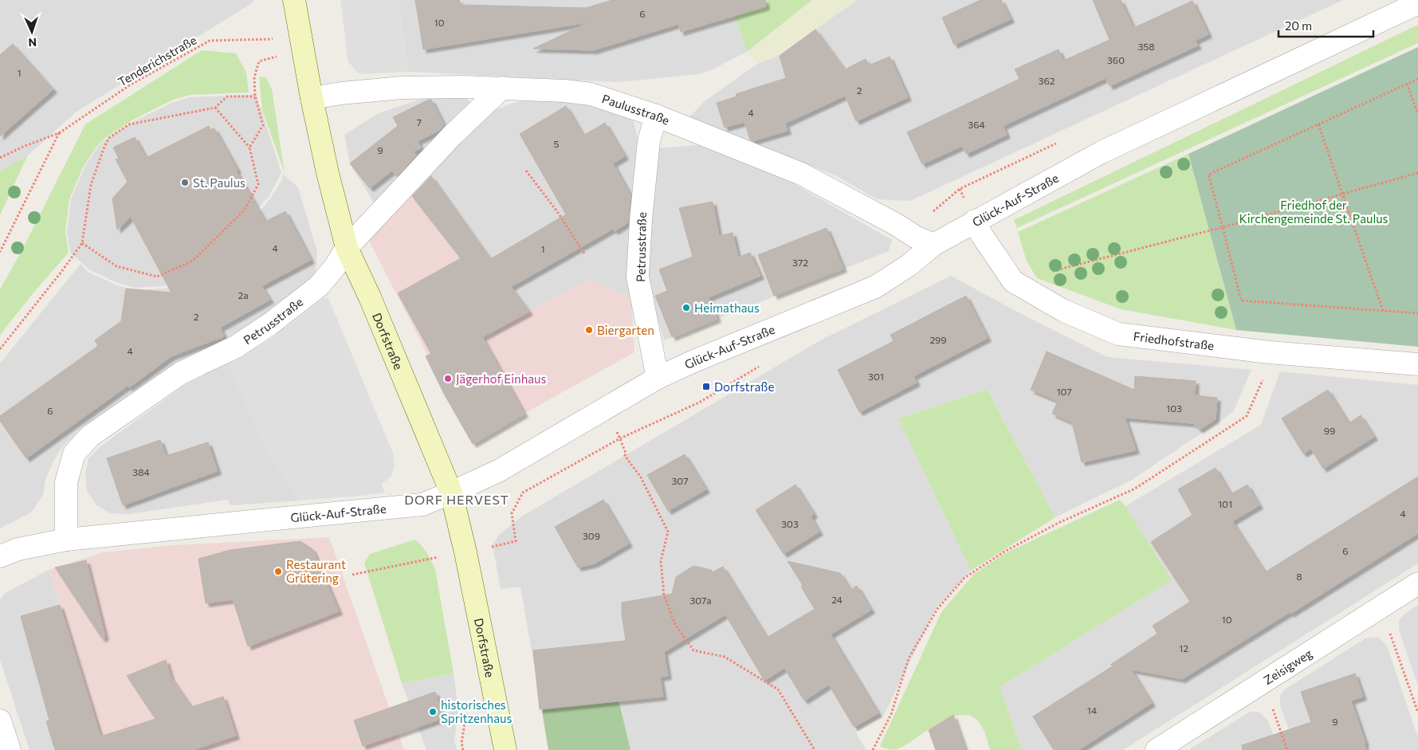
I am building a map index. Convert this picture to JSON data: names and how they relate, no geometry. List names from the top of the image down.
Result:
{
  "streets": {
    "street": [
      "Paulusstraße",
      "Glück-Auf-Straße",
      "Petrusstraße",
      "Dorfstraße",
      "Friedhofstraße",
      "Zeisigweg"
    ],
    "path": ["Tenderichstraße"]
  },
  "crossings": [
    ["Tenderichstraße", "Dorfstraße"],
    ["Paulusstraße", "Glück-Auf-Straße"],
    ["Paulusstraße", "Petrusstraße"],
    ["Paulusstraße", "Dorfstraße"],
    ["Glück-Auf-Straße", "Petrusstraße"],
    ["Glück-Auf-Straße", "Dorfstraße"],
    ["Glück-Auf-Straße", "Friedhofstraße"],
    ["Petrusstraße", "Dorfstraße"]
  ],
  "districts": ["DORF HERVEST"],
  "parks": ["Friedhof der Kirchengemeinde St. Paulus"],
  "places": {
    "other": [
      "St. Paulus",
      "Heimathaus",
      "Biergarten",
      "Jägerhof Einhaus",
      "Restaurant Grütering",
      "historisches Spritzenhaus"
    ],
    "transit": ["Dorfstraße"]
  },
  "house_numbers": [
    "6",
    "10",
    "358",
    "360",
    "1",
    "362",
    "2",
    "4",
    "7",
    "364",
    "5",
    "9",
    "4",
    "1",
    "372",
    "2a",
    "2",
    "299",
    "4",
    "301",
    "107",
    "103",
    "6",
    "99",
    "384",
    "307",
    "101",
    "4",
    "303",
    "309",
    "6",
    "8",
    "24",
    "307a",
    "10",
    "12",
    "14",
    "9"
  ],
  "scale_bar": "20 m",
  "north": "bottom"
}
